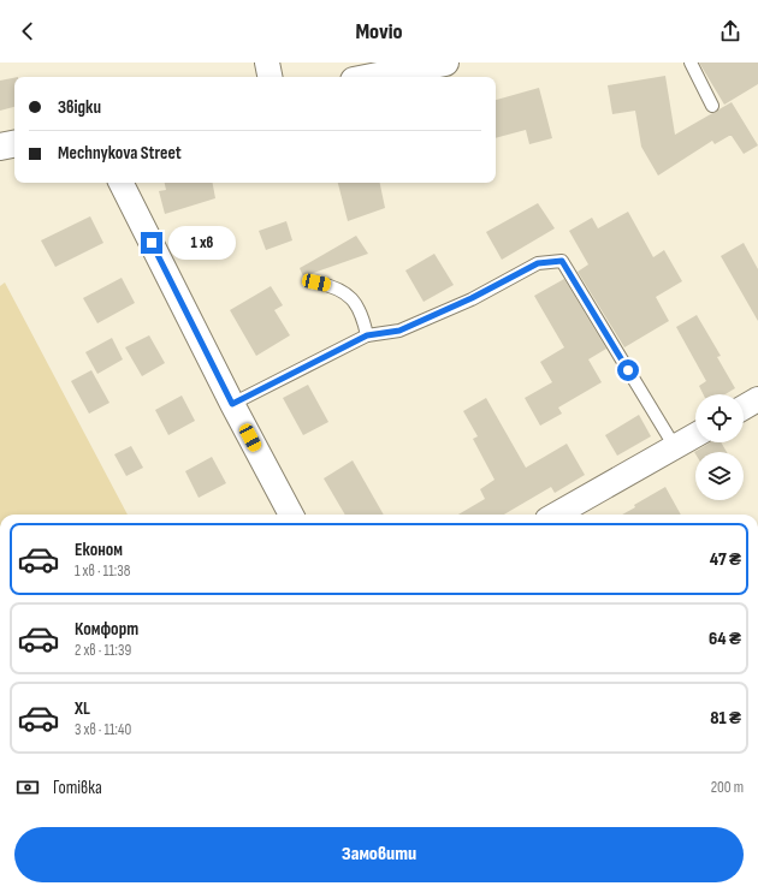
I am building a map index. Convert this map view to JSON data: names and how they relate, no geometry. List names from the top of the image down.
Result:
{
  "page": {
    "header": "Movio",
    "banner": ["Звідки", "Mechnykova Street"],
    "bubble": "1 хв",
    "list": [
      {
        "name": "Економ",
        "note": "1 хв · 11:38",
        "value": "47 ₴"
      },
      {
        "name": "Комфорт",
        "note": "2 хв · 11:39",
        "value": "64 ₴"
      },
      {
        "name": "XL",
        "note": "3 хв · 11:40",
        "value": "81 ₴"
      }
    ],
    "pay": ["Готівка", "200 m"],
    "buttons": "Замовити"
  }
}
